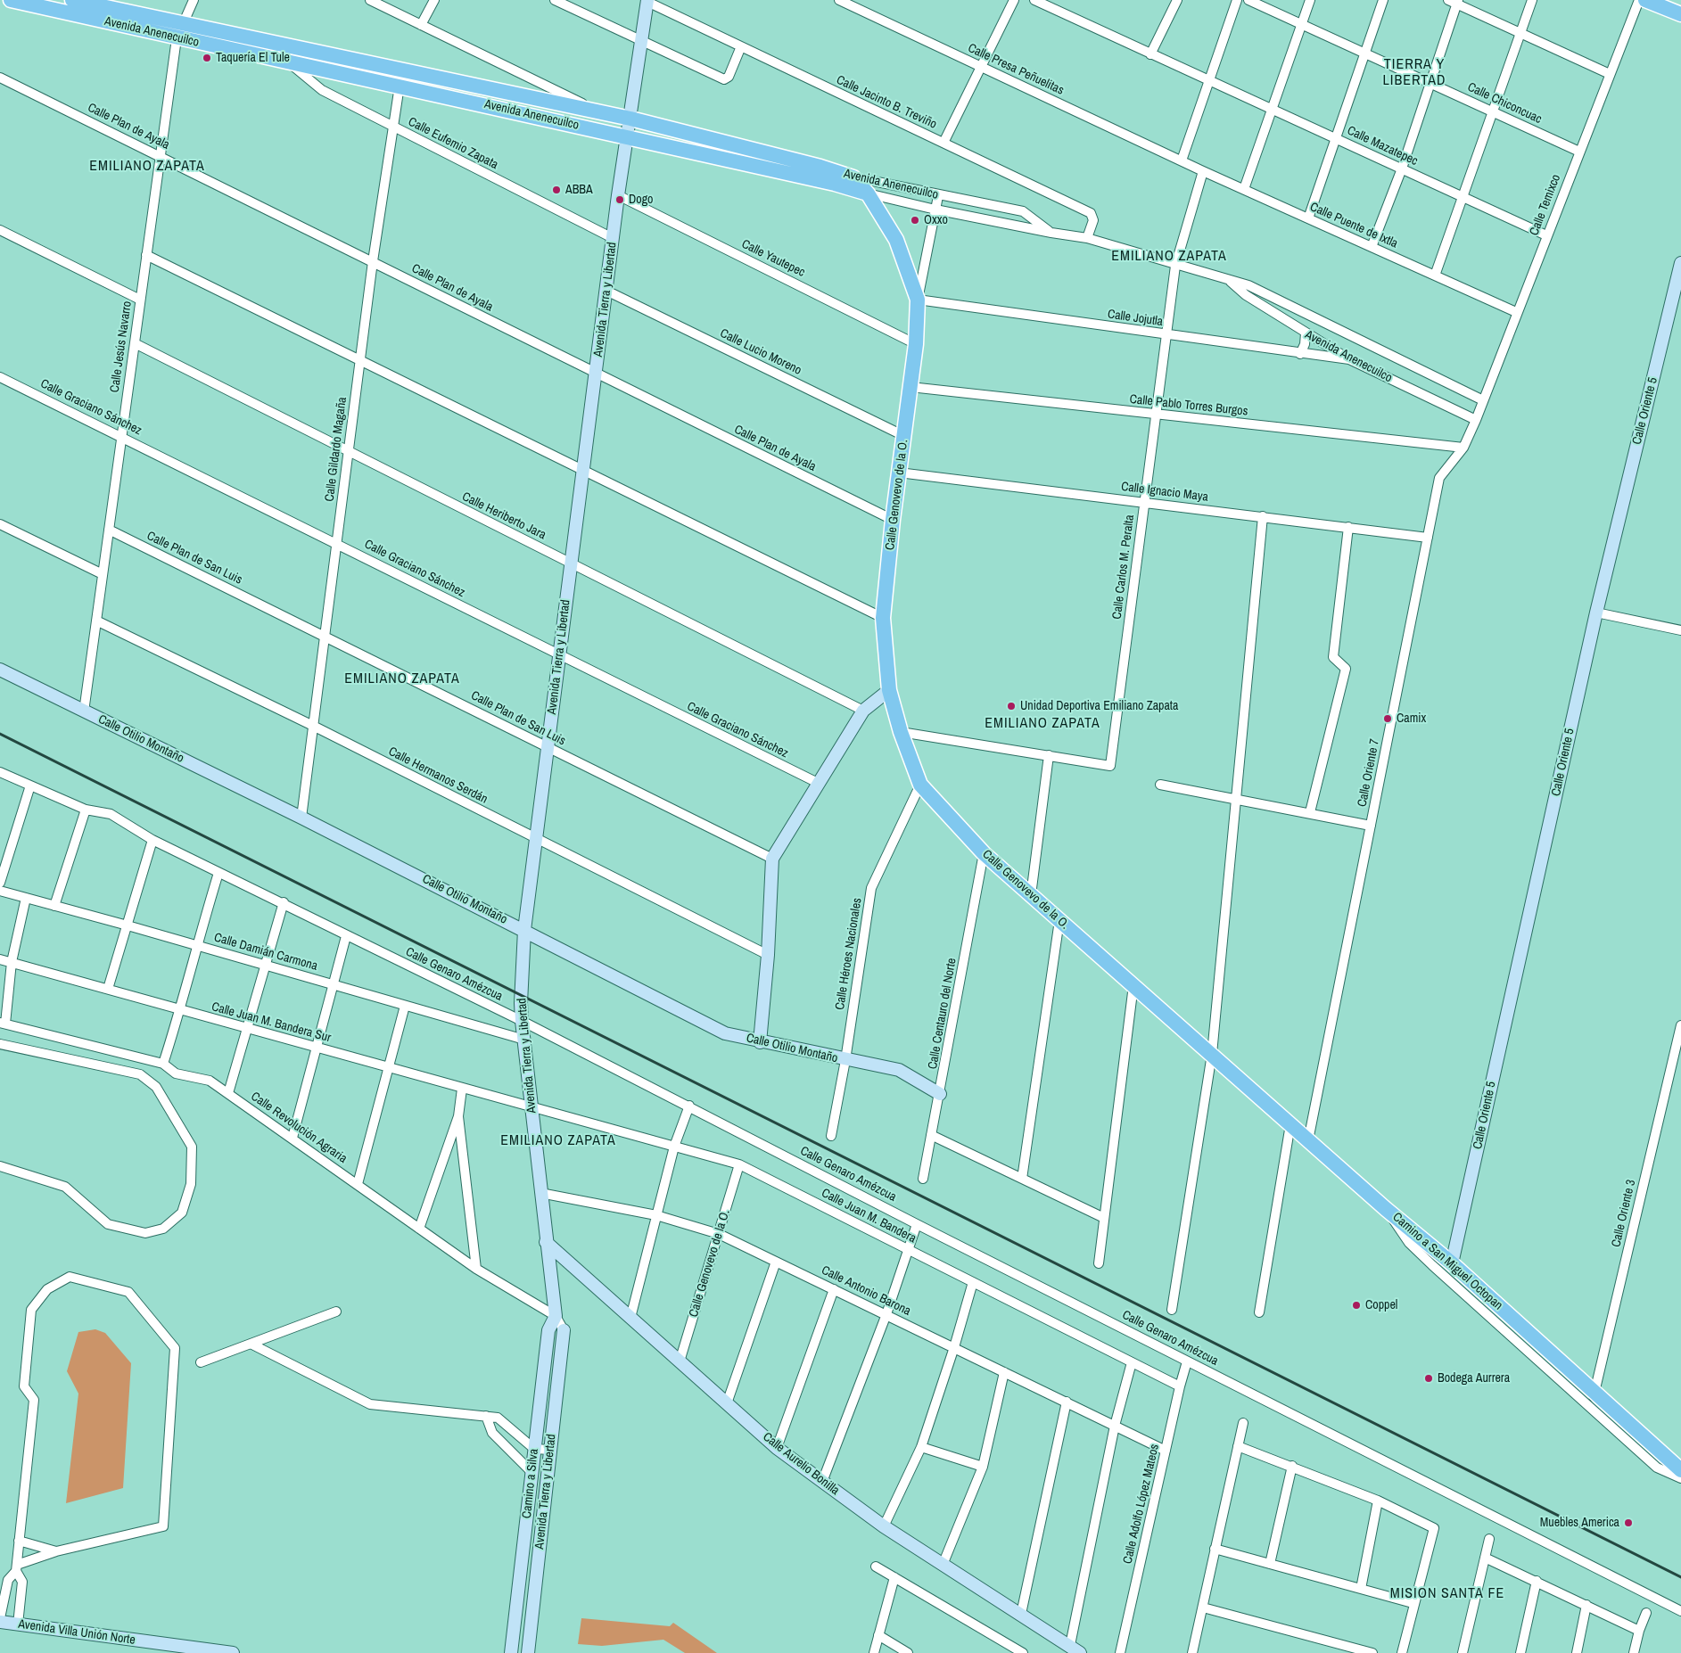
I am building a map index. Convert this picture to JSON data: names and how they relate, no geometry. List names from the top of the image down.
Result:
{
  "streets": {
    "main road": ["Avenida Anenecuilco", "Calle Genovevo de la O.", "Camino a San Miguel Octopan"],
    "street": [
      "Calle Presa Peñuelitas",
      "Calle Jacinto B. Treviño",
      "Calle Chiconcuac",
      "Calle Plan de Ayala",
      "Calle Eufemio Zapata",
      "Calle Mazatepec",
      "Calle Temixco",
      "Calle Puente de Ixtla",
      "Calle Yautepec",
      "Avenida Tierra y Libertad",
      "Calle Jojutla",
      "Calle Jesús Navarro",
      "Calle Lucio Moreno",
      "Calle Pablo Torres Burgos",
      "Calle Graciano Sánchez",
      "Calle Oriente 5",
      "Calle Gildardo Magaña",
      "Calle Ignacio Maya",
      "Calle Heriberto Jara",
      "Calle Plan de San Luis",
      "Calle Carlos M. Peralta",
      "Calle Otilio Montaño",
      "Calle Oriente 7",
      "Calle Hermanos Serdán",
      "Calle Damián Carmona",
      "Calle Héroes Nacionales",
      "Calle Genaro Amézcua",
      "Calle Centauro del Norte",
      "Calle Juan M. Bandera Sur",
      "Calle Revolución Agraria",
      "Calle Oriente 3",
      "Calle Juan M. Bandera",
      "Calle Antonio Barona",
      "Calle Aurelio Bonilla",
      "Camino a Silva",
      "Calle Adolfo López Mateos",
      "Avenida Villa Unión Norte"
    ]
  },
  "crossings": [
    ["Avenida Anenecuilco", "Calle Jacinto B. Treviño"],
    ["Avenida Anenecuilco", "Calle Eufemio Zapata"],
    ["Avenida Anenecuilco", "Calle Temixco"],
    ["Avenida Anenecuilco", "Avenida Tierra y Libertad"],
    ["Avenida Anenecuilco", "Calle Jojutla"],
    ["Avenida Anenecuilco", "Calle Jesús Navarro"],
    ["Avenida Anenecuilco", "Calle Gildardo Magaña"],
    ["Avenida Anenecuilco", "Calle Genovevo de la O."],
    ["Avenida Anenecuilco", "Calle Carlos M. Peralta"],
    ["Avenida Anenecuilco", "Calle Oriente 7"],
    ["Calle Presa Peñuelitas", "Calle Puente de Ixtla"],
    ["Calle Jacinto B. Treviño", "Avenida Tierra y Libertad"],
    ["Calle Chiconcuac", "Calle Temixco"],
    ["Calle Plan de Ayala", "Avenida Tierra y Libertad"],
    ["Calle Plan de Ayala", "Calle Jesús Navarro"],
    ["Calle Plan de Ayala", "Calle Gildardo Magaña"],
    ["Calle Plan de Ayala", "Calle Genovevo de la O."],
    ["Calle Eufemio Zapata", "Avenida Tierra y Libertad"],
    ["Calle Eufemio Zapata", "Calle Gildardo Magaña"],
    ["Calle Mazatepec", "Calle Temixco"],
    ["Calle Temixco", "Calle Puente de Ixtla"],
    ["Calle Temixco", "Calle Oriente 7"],
    ["Calle Puente de Ixtla", "Calle Carlos M. Peralta"],
    ["Calle Yautepec", "Avenida Tierra y Libertad"],
    ["Calle Yautepec", "Calle Genovevo de la O."],
    ["Avenida Tierra y Libertad", "Calle Lucio Moreno"],
    ["Avenida Tierra y Libertad", "Calle Graciano Sánchez"],
    ["Avenida Tierra y Libertad", "Calle Heriberto Jara"],
    ["Avenida Tierra y Libertad", "Calle Plan de San Luis"],
    ["Avenida Tierra y Libertad", "Calle Otilio Montaño"],
    ["Avenida Tierra y Libertad", "Calle Hermanos Serdán"],
    ["Avenida Tierra y Libertad", "Calle Damián Carmona"],
    ["Avenida Tierra y Libertad", "Calle Genaro Amézcua"],
    ["Avenida Tierra y Libertad", "Calle Juan M. Bandera Sur"],
    ["Avenida Tierra y Libertad", "Calle Revolución Agraria"],
    ["Avenida Tierra y Libertad", "Calle Juan M. Bandera"],
    ["Avenida Tierra y Libertad", "Calle Antonio Barona"],
    ["Avenida Tierra y Libertad", "Calle Aurelio Bonilla"],
    ["Avenida Tierra y Libertad", "Camino a Silva"],
    ["Calle Jojutla", "Calle Genovevo de la O."],
    ["Calle Jojutla", "Calle Carlos M. Peralta"],
    ["Calle Jesús Navarro", "Calle Graciano Sánchez"],
    ["Calle Jesús Navarro", "Calle Heriberto Jara"],
    ["Calle Jesús Navarro", "Calle Plan de San Luis"],
    ["Calle Jesús Navarro", "Calle Otilio Montaño"],
    ["Calle Jesús Navarro", "Calle Hermanos Serdán"],
    ["Calle Lucio Moreno", "Calle Genovevo de la O."],
    ["Calle Pablo Torres Burgos", "Calle Genovevo de la O."],
    ["Calle Pablo Torres Burgos", "Calle Carlos M. Peralta"],
    ["Calle Pablo Torres Burgos", "Calle Oriente 7"],
    ["Calle Graciano Sánchez", "Calle Gildardo Magaña"],
    ["Calle Oriente 5", "Camino a San Miguel Octopan"],
    ["Calle Gildardo Magaña", "Calle Heriberto Jara"],
    ["Calle Gildardo Magaña", "Calle Plan de San Luis"],
    ["Calle Gildardo Magaña", "Calle Otilio Montaño"],
    ["Calle Gildardo Magaña", "Calle Hermanos Serdán"],
    ["Calle Ignacio Maya", "Calle Genovevo de la O."],
    ["Calle Ignacio Maya", "Calle Carlos M. Peralta"],
    ["Calle Ignacio Maya", "Calle Oriente 7"],
    ["Calle Genovevo de la O.", "Calle Héroes Nacionales"],
    ["Calle Genovevo de la O.", "Calle Centauro del Norte"],
    ["Calle Genovevo de la O.", "Calle Juan M. Bandera"],
    ["Calle Genovevo de la O.", "Camino a San Miguel Octopan"],
    ["Calle Genovevo de la O.", "Calle Antonio Barona"],
    ["Calle Genovevo de la O.", "Calle Aurelio Bonilla"],
    ["Calle Otilio Montaño", "Calle Héroes Nacionales"],
    ["Calle Otilio Montaño", "Calle Centauro del Norte"],
    ["Calle Oriente 7", "Camino a San Miguel Octopan"],
    ["Calle Genaro Amézcua", "Calle Adolfo López Mateos"],
    ["Calle Juan M. Bandera Sur", "Calle Juan M. Bandera"],
    ["Calle Revolución Agraria", "Camino a Silva"],
    ["Calle Oriente 3", "Camino a San Miguel Octopan"],
    ["Calle Juan M. Bandera", "Calle Adolfo López Mateos"],
    ["Calle Antonio Barona", "Calle Adolfo López Mateos"]
  ],
  "districts": [
    "TIERRA Y LIBERTAD",
    "EMILIANO ZAPATA",
    "EMILIANO ZAPATA",
    "EMILIANO ZAPATA",
    "EMILIANO ZAPATA",
    "EMILIANO ZAPATA",
    "MISION SANTA FE"
  ],
  "places": [
    "Taquería El Tule",
    "ABBA",
    "Dogo",
    "Oxxo",
    "Unidad Deportiva Emiliano Zapata",
    "Camix",
    "Coppel",
    "Bodega Aurrera",
    "Muebles America"
  ]
}
